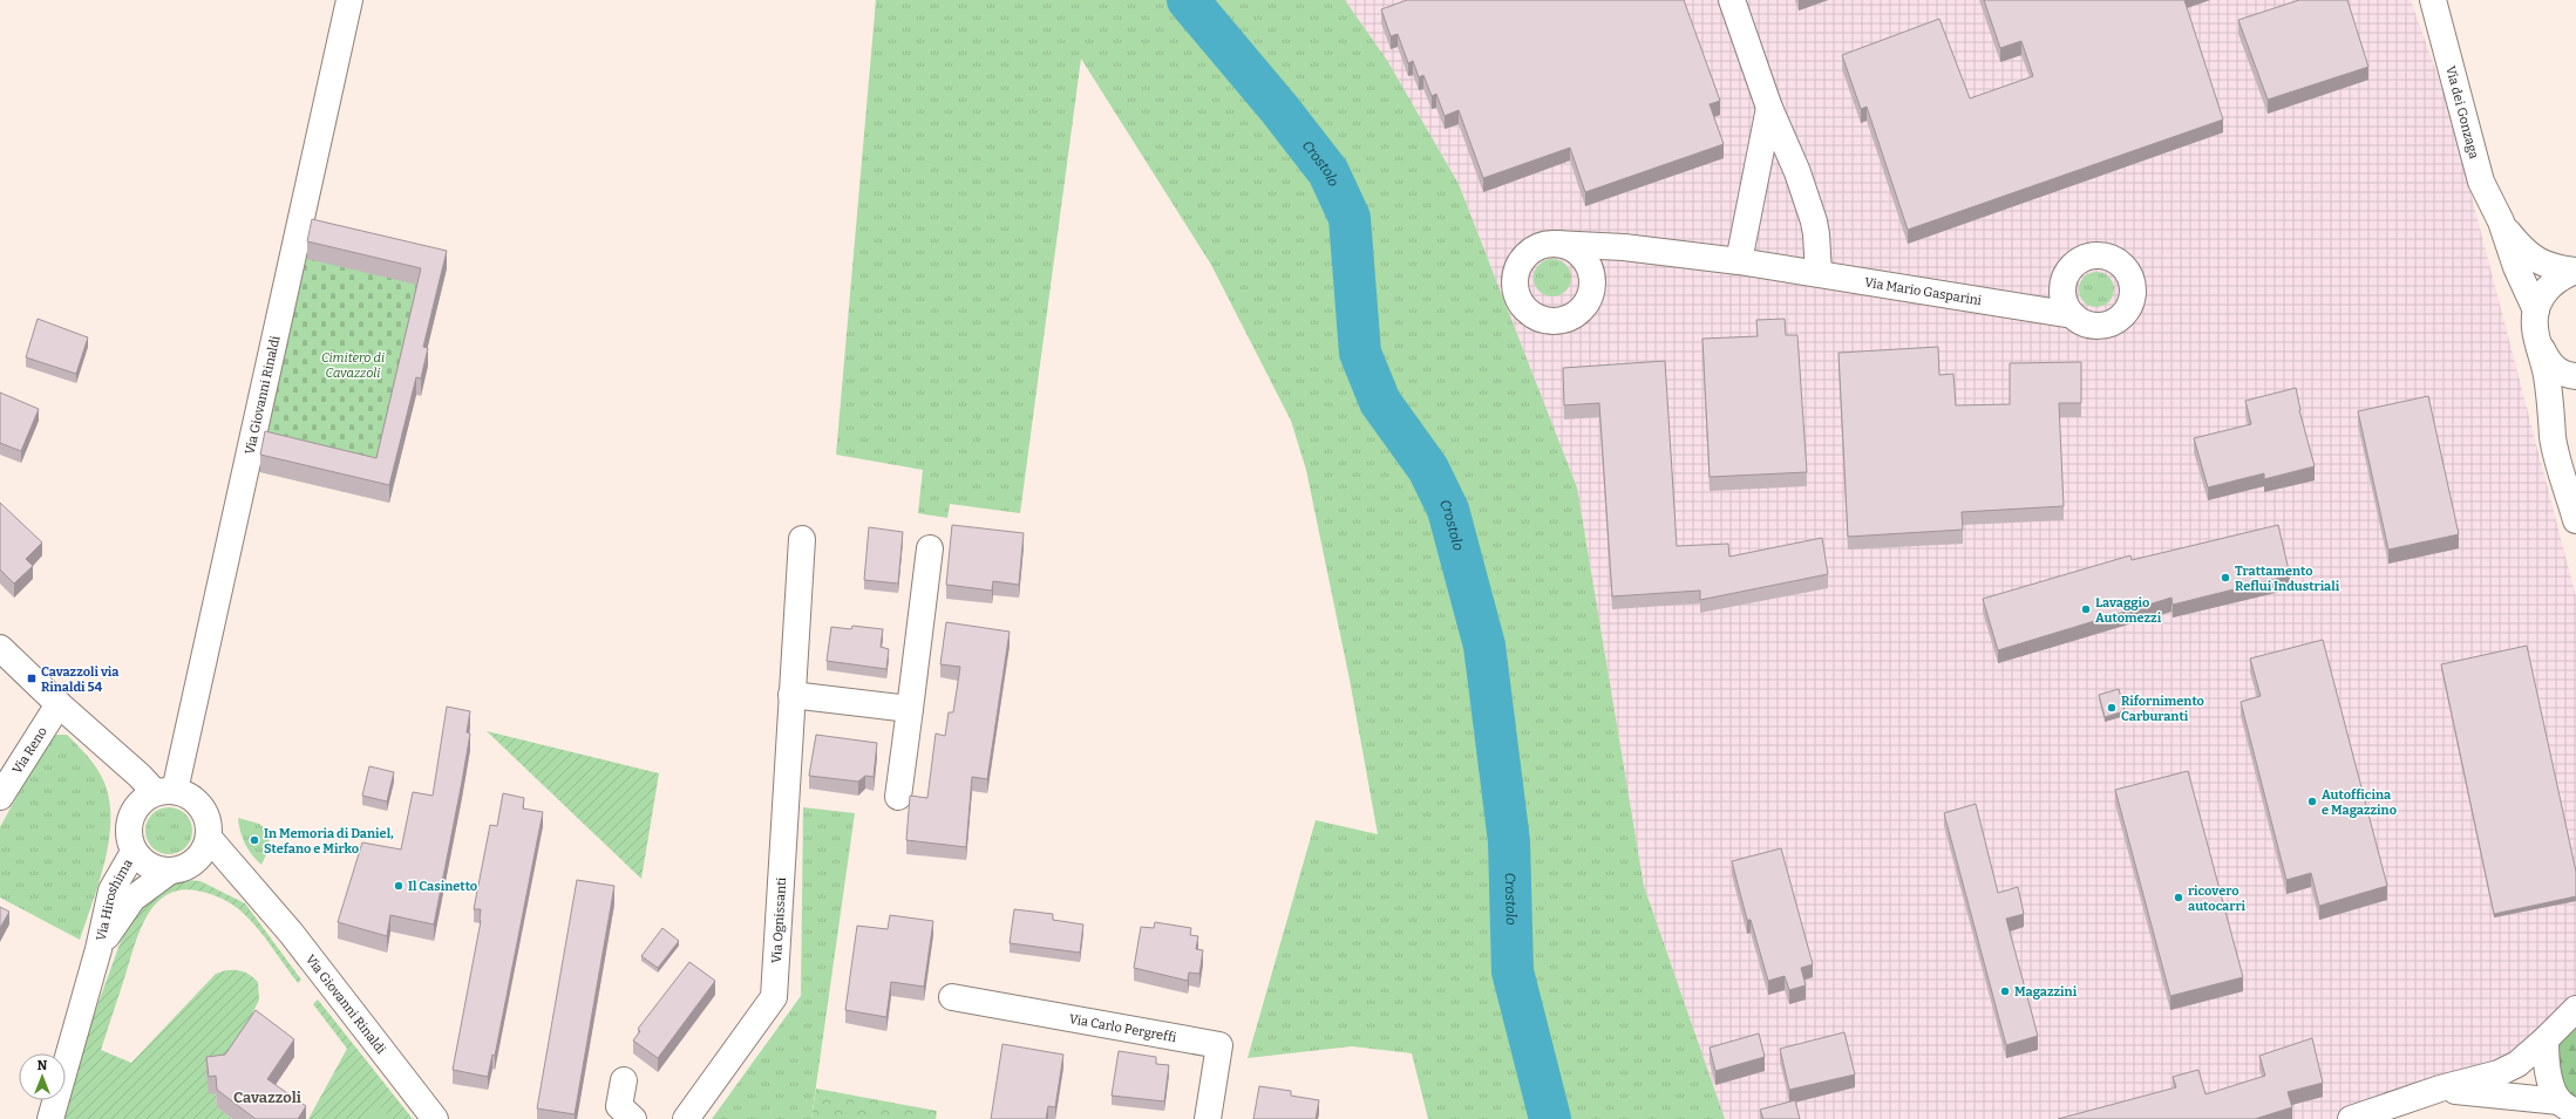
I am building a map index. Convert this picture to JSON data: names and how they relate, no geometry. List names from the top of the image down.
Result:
{
  "streets": {
    "street": [
      "Via dei Gonzaga",
      "Via Mario Gasparini",
      "Via Giovanni Rinaldi",
      "Via Reno",
      "Via Hiroshima",
      "Via Ognissanti",
      "Via Carlo Pergreffi"
    ]
  },
  "crossings": [
    ["Via Giovanni Rinaldi", "Via Hiroshima"]
  ],
  "districts": ["Cavazzoli"],
  "water": ["Crostolo"],
  "parks": ["Cimitero di Cavazzoli"],
  "places": {
    "other": [
      "Trattamento Reflui Industriali",
      "Lavaggio Automezzi",
      "Rifornimento Carburanti",
      "Autofficina e Magazzino",
      "In Memoria di Daniel, Stefano e Mirko",
      "Il Casinetto",
      "ricovero autocarri",
      "Magazzini"
    ],
    "transit": ["Cavazzoli via Rinaldi 54"]
  },
  "north": "top"
}
